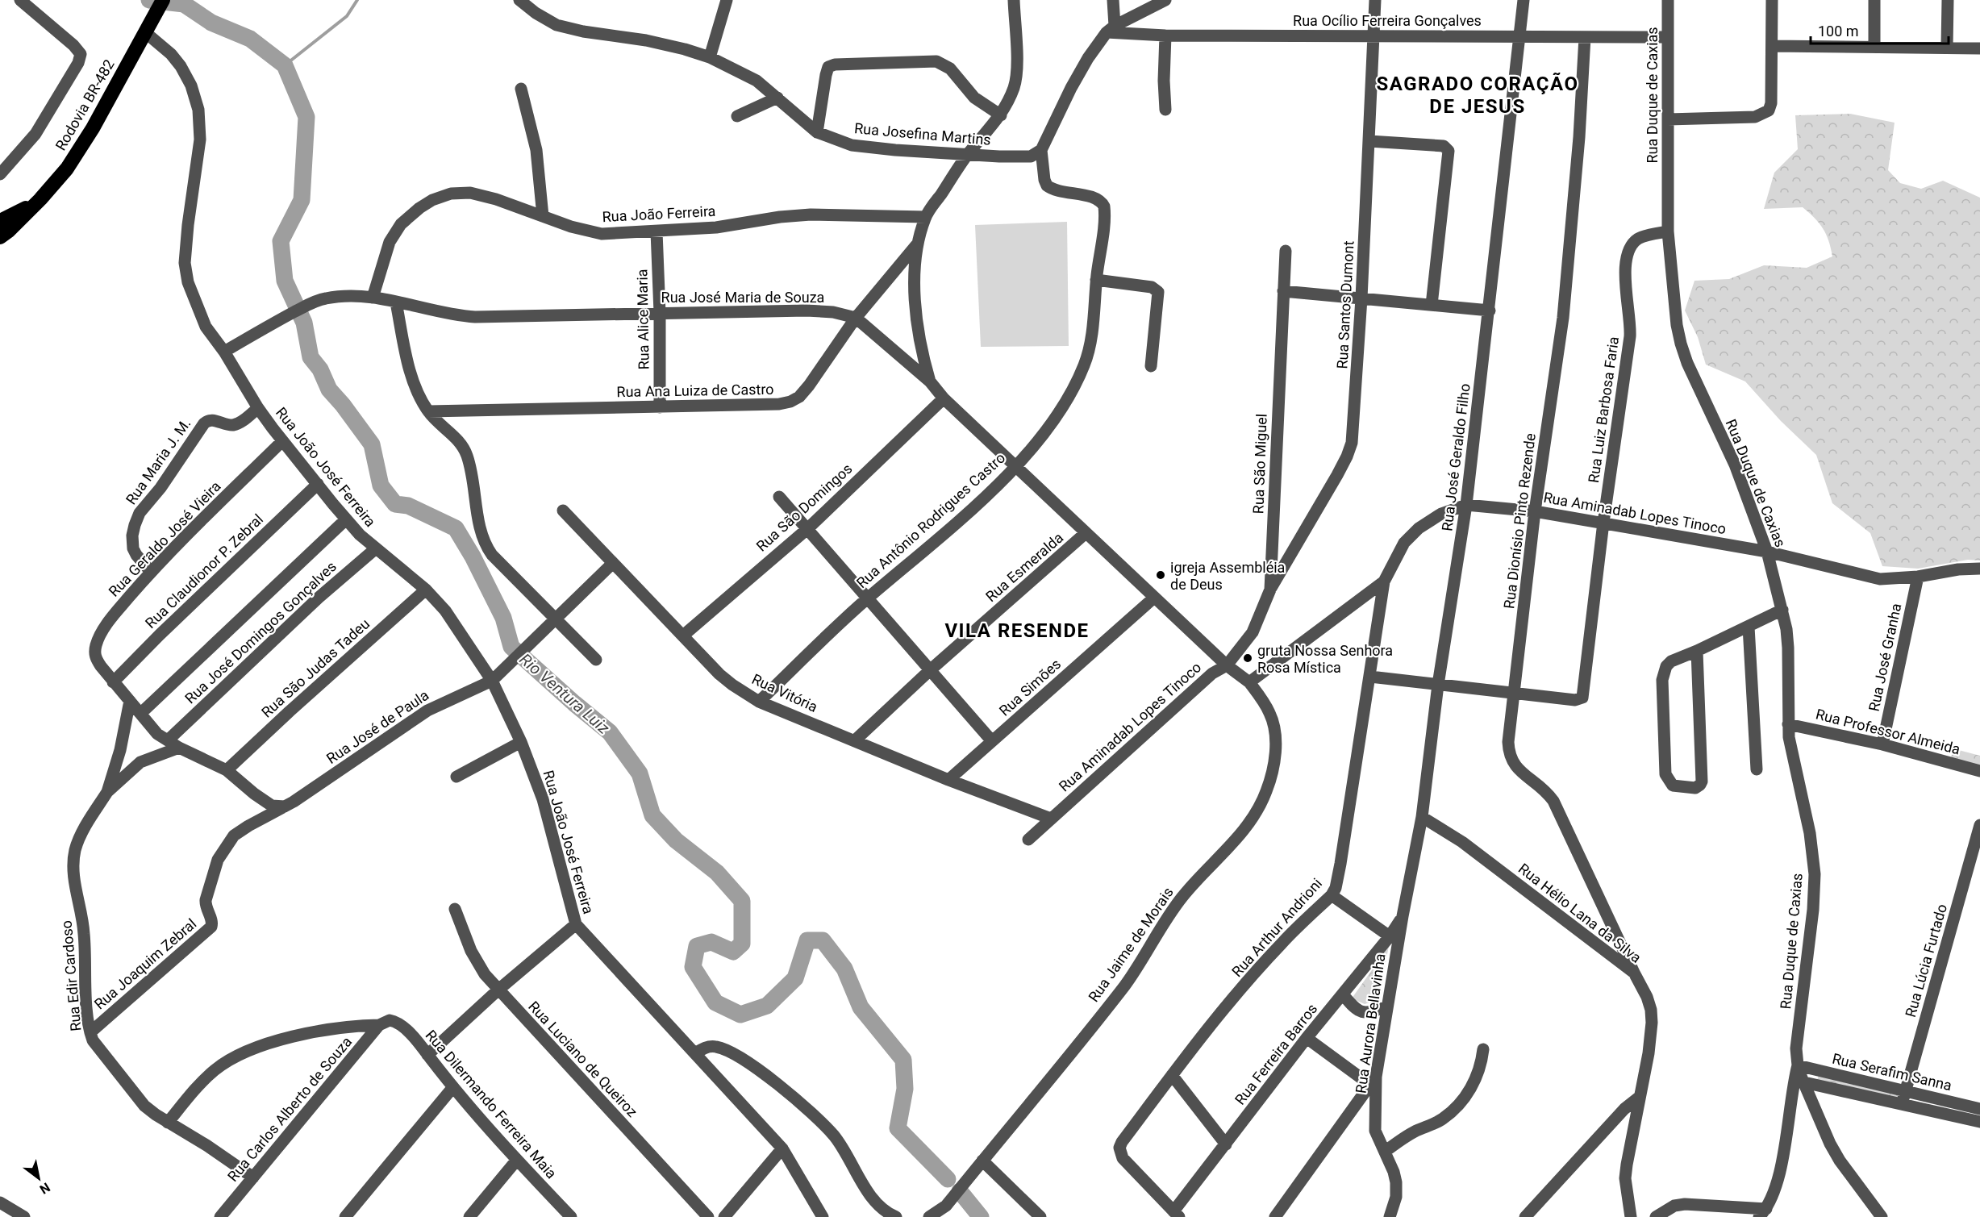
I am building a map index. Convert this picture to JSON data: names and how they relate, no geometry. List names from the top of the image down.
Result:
{
  "streets": {
    "highway": ["Rodovia BR-482"],
    "street": [
      "Rua Ocílio Ferreira Gonçalves",
      "Rua Duque de Caxias",
      "Rua Josefina Martins",
      "Rua João Ferreira",
      "Rua José Maria de Souza",
      "Rua Santos Dumont",
      "Rua Alice Maria",
      "Rua Ana Luiza de Castro",
      "Rua Luiz Barbosa Faria",
      "Rua José Geraldo Filho",
      "Rua Maria J. M.",
      "Rua São Miguel",
      "Rua João José Ferreira",
      "Rua São Domingos",
      "Rua Aminadab Lopes Tinoco",
      "Rua Antônio Rodrigues Castro",
      "Rua Dionísio Pinto Rezende",
      "Rua Geraldo José Vieira",
      "Rua Esmeralda",
      "Rua Claudionor P. Zebral",
      "Rua José Domingos Gonçalves",
      "Rua José Granha",
      "Rua São Judas Tadeu",
      "Rua Simões",
      "Rua Vitória",
      "Rua José de Paula",
      "Rua Professor Almeida",
      "Rua Hélio Lana da Silva",
      "Rua Arthur Andrioni",
      "Rua Jaime de Morais",
      "Rua Lúcia Furtado",
      "Rua Joaquim Zebral",
      "Rua Edir Cardoso",
      "Rua Aurora Bellavinha",
      "Rua Ferreira Barros",
      "Rua Luciano de Queiroz",
      "Rua Serafim Sanna",
      "Rua Dilermando Ferreira Maia",
      "Rua Carlos Alberto de Souza"
    ]
  },
  "crossings": [
    ["Rua Ocílio Ferreira Gonçalves", "Rua Duque de Caxias"],
    ["Rua Ocílio Ferreira Gonçalves", "Rua Santos Dumont"],
    ["Rua Ocílio Ferreira Gonçalves", "Rua José Geraldo Filho"],
    ["Rua Ocílio Ferreira Gonçalves", "Rua Dionísio Pinto Rezende"],
    ["Rua Duque de Caxias", "Rua Luiz Barbosa Faria"],
    ["Rua Duque de Caxias", "Rua Aminadab Lopes Tinoco"],
    ["Rua Duque de Caxias", "Rua Professor Almeida"],
    ["Rua Duque de Caxias", "Rua Serafim Sanna"],
    ["Rodovia BR-482", "Rua João José Ferreira"],
    ["Rua Josefina Martins", "Rua Antônio Rodrigues Castro"],
    ["Rua João Ferreira", "Rua José Maria de Souza"],
    ["Rua João Ferreira", "Rua Alice Maria"],
    ["Rua José Maria de Souza", "Rua Alice Maria"],
    ["Rua José Maria de Souza", "Rua Ana Luiza de Castro"],
    ["Rua José Maria de Souza", "Rua São Miguel"],
    ["Rua José Maria de Souza", "Rua João José Ferreira"],
    ["Rua José Maria de Souza", "Rua São Domingos"],
    ["Rua José Maria de Souza", "Rua Aminadab Lopes Tinoco"],
    ["Rua José Maria de Souza", "Rua Antônio Rodrigues Castro"],
    ["Rua José Maria de Souza", "Rua Esmeralda"],
    ["Rua José Maria de Souza", "Rua Simões"],
    ["Rua Santos Dumont", "Rua São Miguel"],
    ["Rua Alice Maria", "Rua Ana Luiza de Castro"],
    ["Rua Luiz Barbosa Faria", "Rua Aminadab Lopes Tinoco"],
    ["Rua Luiz Barbosa Faria", "Rua Dionísio Pinto Rezende"],
    ["Rua José Geraldo Filho", "Rua Aminadab Lopes Tinoco"],
    ["Rua José Geraldo Filho", "Rua Hélio Lana da Silva"],
    ["Rua José Geraldo Filho", "Rua Aurora Bellavinha"],
    ["Rua José Geraldo Filho", "Rua Ferreira Barros"],
    ["Rua Maria J. M.", "Rua João José Ferreira"],
    ["Rua Maria J. M.", "Rua Geraldo José Vieira"],
    ["Rua São Miguel", "Rua Aminadab Lopes Tinoco"],
    ["Rua João José Ferreira", "Rua Geraldo José Vieira"],
    ["Rua João José Ferreira", "Rua Claudionor P. Zebral"],
    ["Rua João José Ferreira", "Rua José Domingos Gonçalves"],
    ["Rua João José Ferreira", "Rua São Judas Tadeu"],
    ["Rua João José Ferreira", "Rua José de Paula"],
    ["Rua São Domingos", "Rua Vitória"],
    ["Rua Aminadab Lopes Tinoco", "Rua Dionísio Pinto Rezende"],
    ["Rua Aminadab Lopes Tinoco", "Rua José Granha"],
    ["Rua Aminadab Lopes Tinoco", "Rua Vitória"],
    ["Rua Aminadab Lopes Tinoco", "Rua Arthur Andrioni"],
    ["Rua Aminadab Lopes Tinoco", "Rua Jaime de Morais"],
    ["Rua Antônio Rodrigues Castro", "Rua Vitória"],
    ["Rua Dionísio Pinto Rezende", "Rua Hélio Lana da Silva"],
    ["Rua Geraldo José Vieira", "Rua Claudionor P. Zebral"],
    ["Rua Geraldo José Vieira", "Rua José Domingos Gonçalves"],
    ["Rua Geraldo José Vieira", "Rua São Judas Tadeu"],
    ["Rua Geraldo José Vieira", "Rua José de Paula"],
    ["Rua Geraldo José Vieira", "Rua Joaquim Zebral"],
    ["Rua Esmeralda", "Rua Vitória"],
    ["Rua José Granha", "Rua Professor Almeida"],
    ["Rua Simões", "Rua Vitória"],
    ["Rua Vitória", "Rua José de Paula"],
    ["Rua José de Paula", "Rua Joaquim Zebral"],
    ["Rua Arthur Andrioni", "Rua Ferreira Barros"],
    ["Rua Lúcia Furtado", "Rua Serafim Sanna"],
    ["Rua Joaquim Zebral", "Rua Edir Cardoso"],
    ["Rua Edir Cardoso", "Rua Carlos Alberto de Souza"],
    ["Rua Aurora Bellavinha", "Rua Ferreira Barros"],
    ["Rua Dilermando Ferreira Maia", "Rua Carlos Alberto de Souza"]
  ],
  "districts": ["SAGRADO CORAÇÃO DE JESUS", "VILA RESENDE"],
  "water": ["Rio Ventura Luiz"],
  "places": ["igreja Assembléia de Deus", "gruta Nossa Senhora Rosa Mística"],
  "scale_bar": "100 m",
  "north": "bottom right"
}
